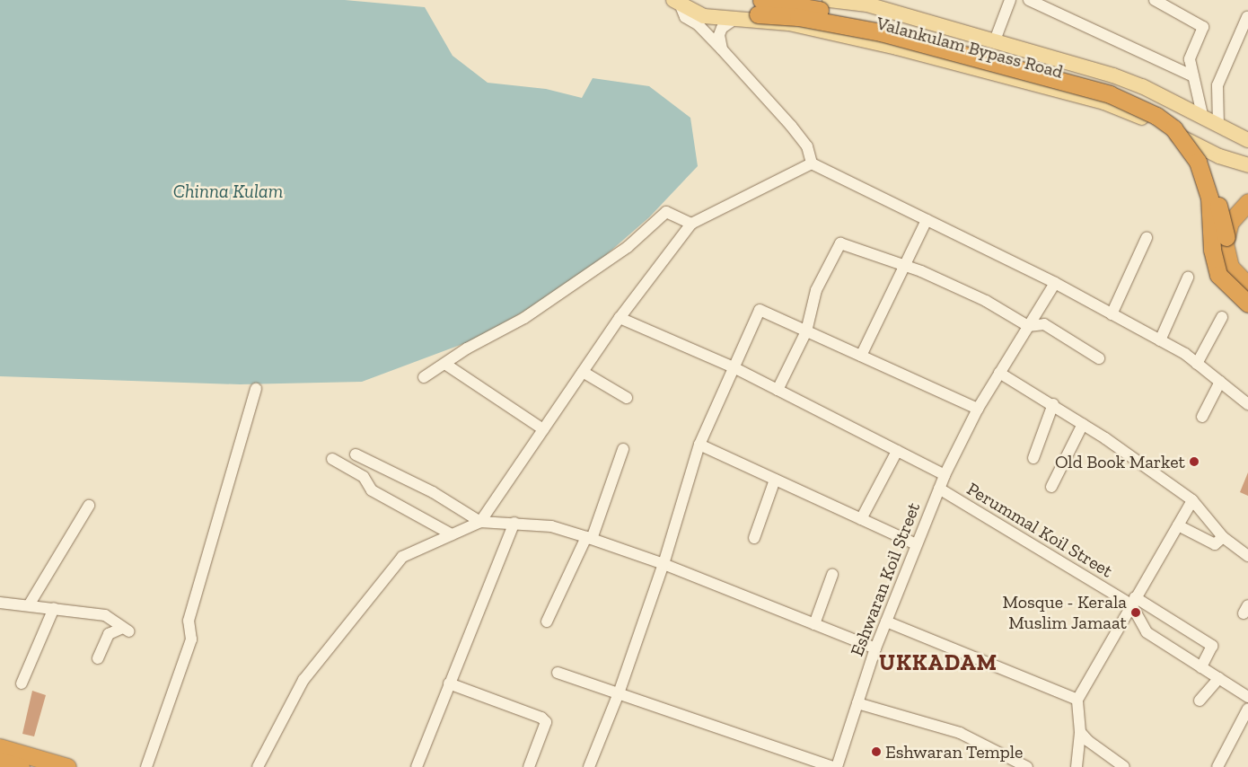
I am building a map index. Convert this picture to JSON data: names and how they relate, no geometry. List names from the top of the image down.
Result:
{
  "streets": {
    "main road": ["Valankulam Bypass Road"],
    "street": ["Perummal Koil Street", "Eshwaran Koil Street"]
  },
  "crossings": [
    ["Perummal Koil Street", "Eshwaran Koil Street"]
  ],
  "districts": ["UKKADAM"],
  "water": ["Chinna Kulam"],
  "places": ["Old Book Market", "Mosque - Kerala Muslim Jamaat", "Eshwaran Temple"]
}
